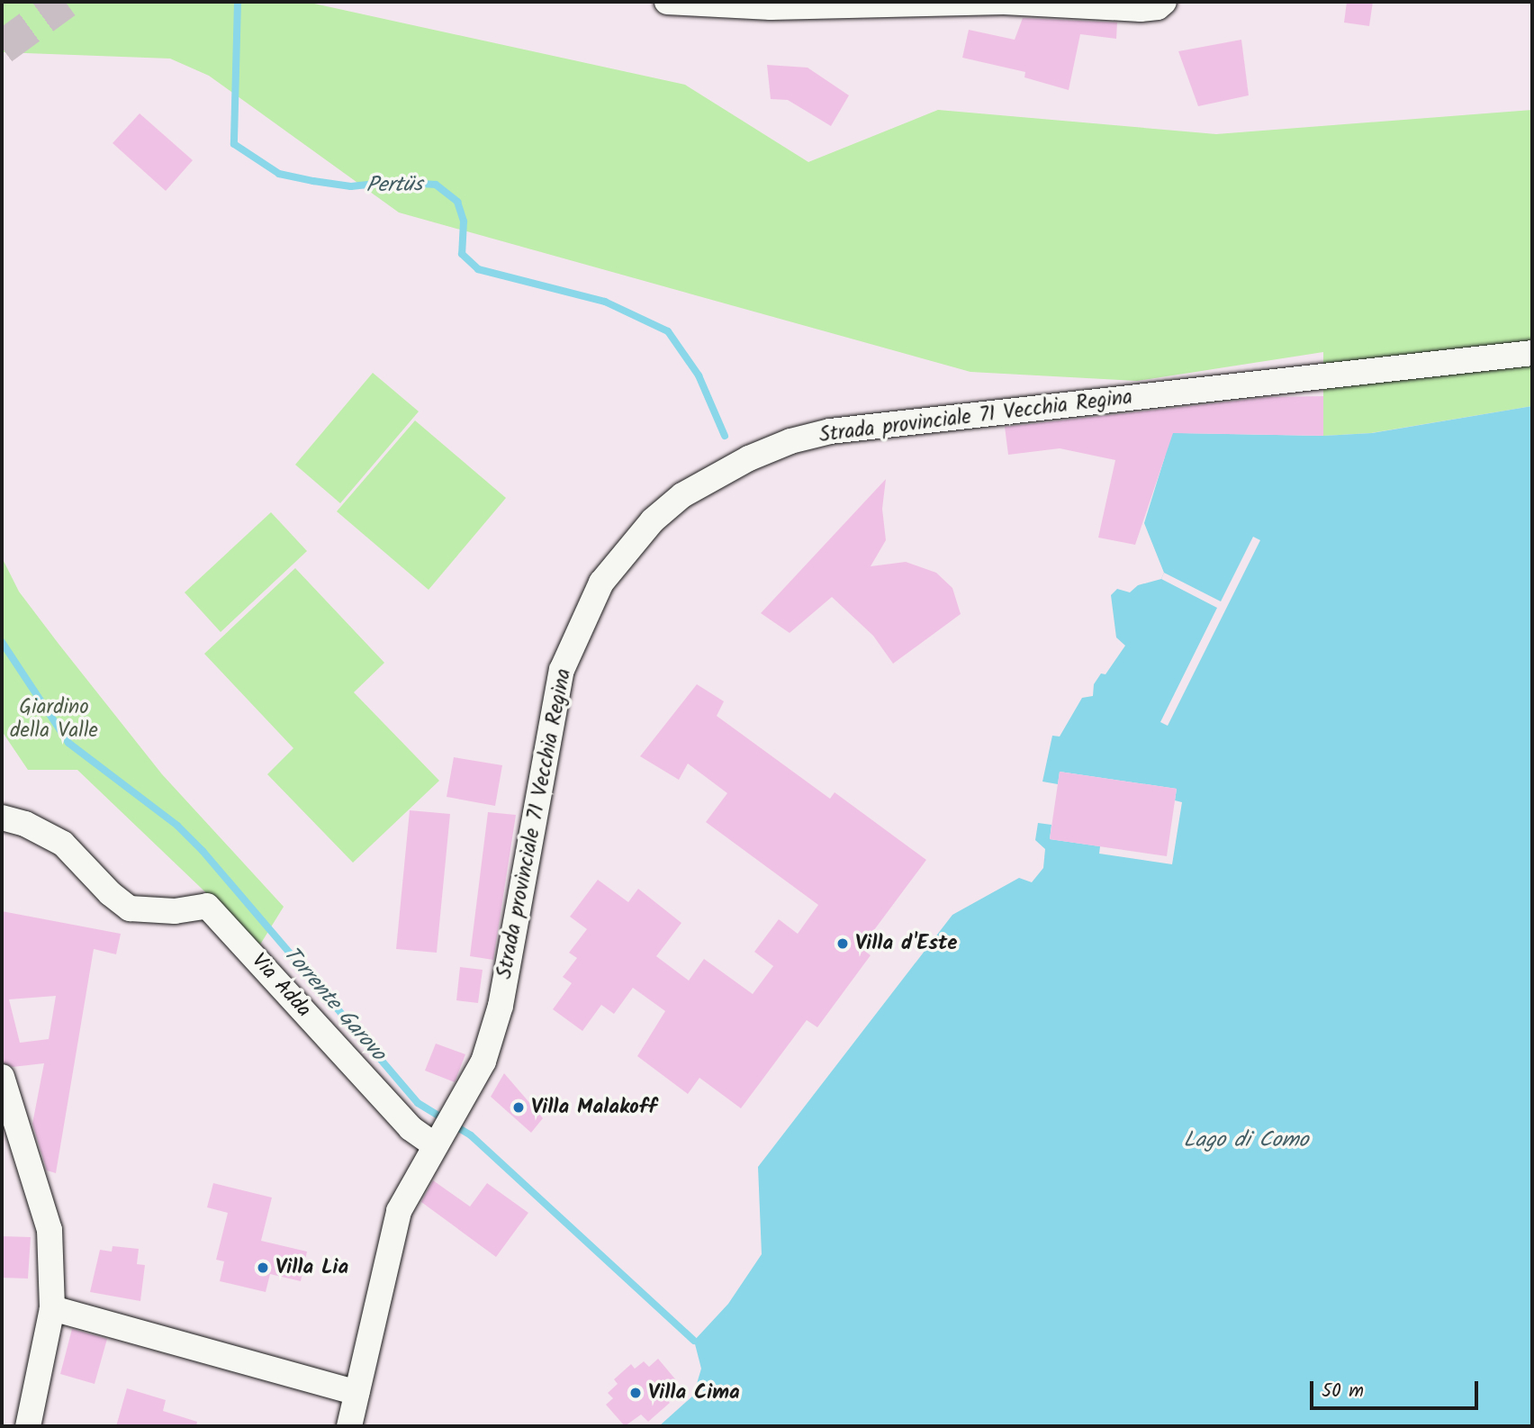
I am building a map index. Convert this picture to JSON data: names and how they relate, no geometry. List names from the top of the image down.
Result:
{
  "streets": {
    "street": ["Strada provinciale 71 Vecchia Regina", "Via Adda"]
  },
  "crossings": [
    ["Strada provinciale 71 Vecchia Regina", "Via Adda"]
  ],
  "water": ["Pertüs", "Torrente Garovo", "Lago di Como"],
  "parks": ["Giardino della Valle"],
  "places": [
    "Villa d'Este",
    "Villa Malakoff",
    "Villa Lia",
    "Villa Cima"
  ],
  "scale_bar": "50 m"
}
